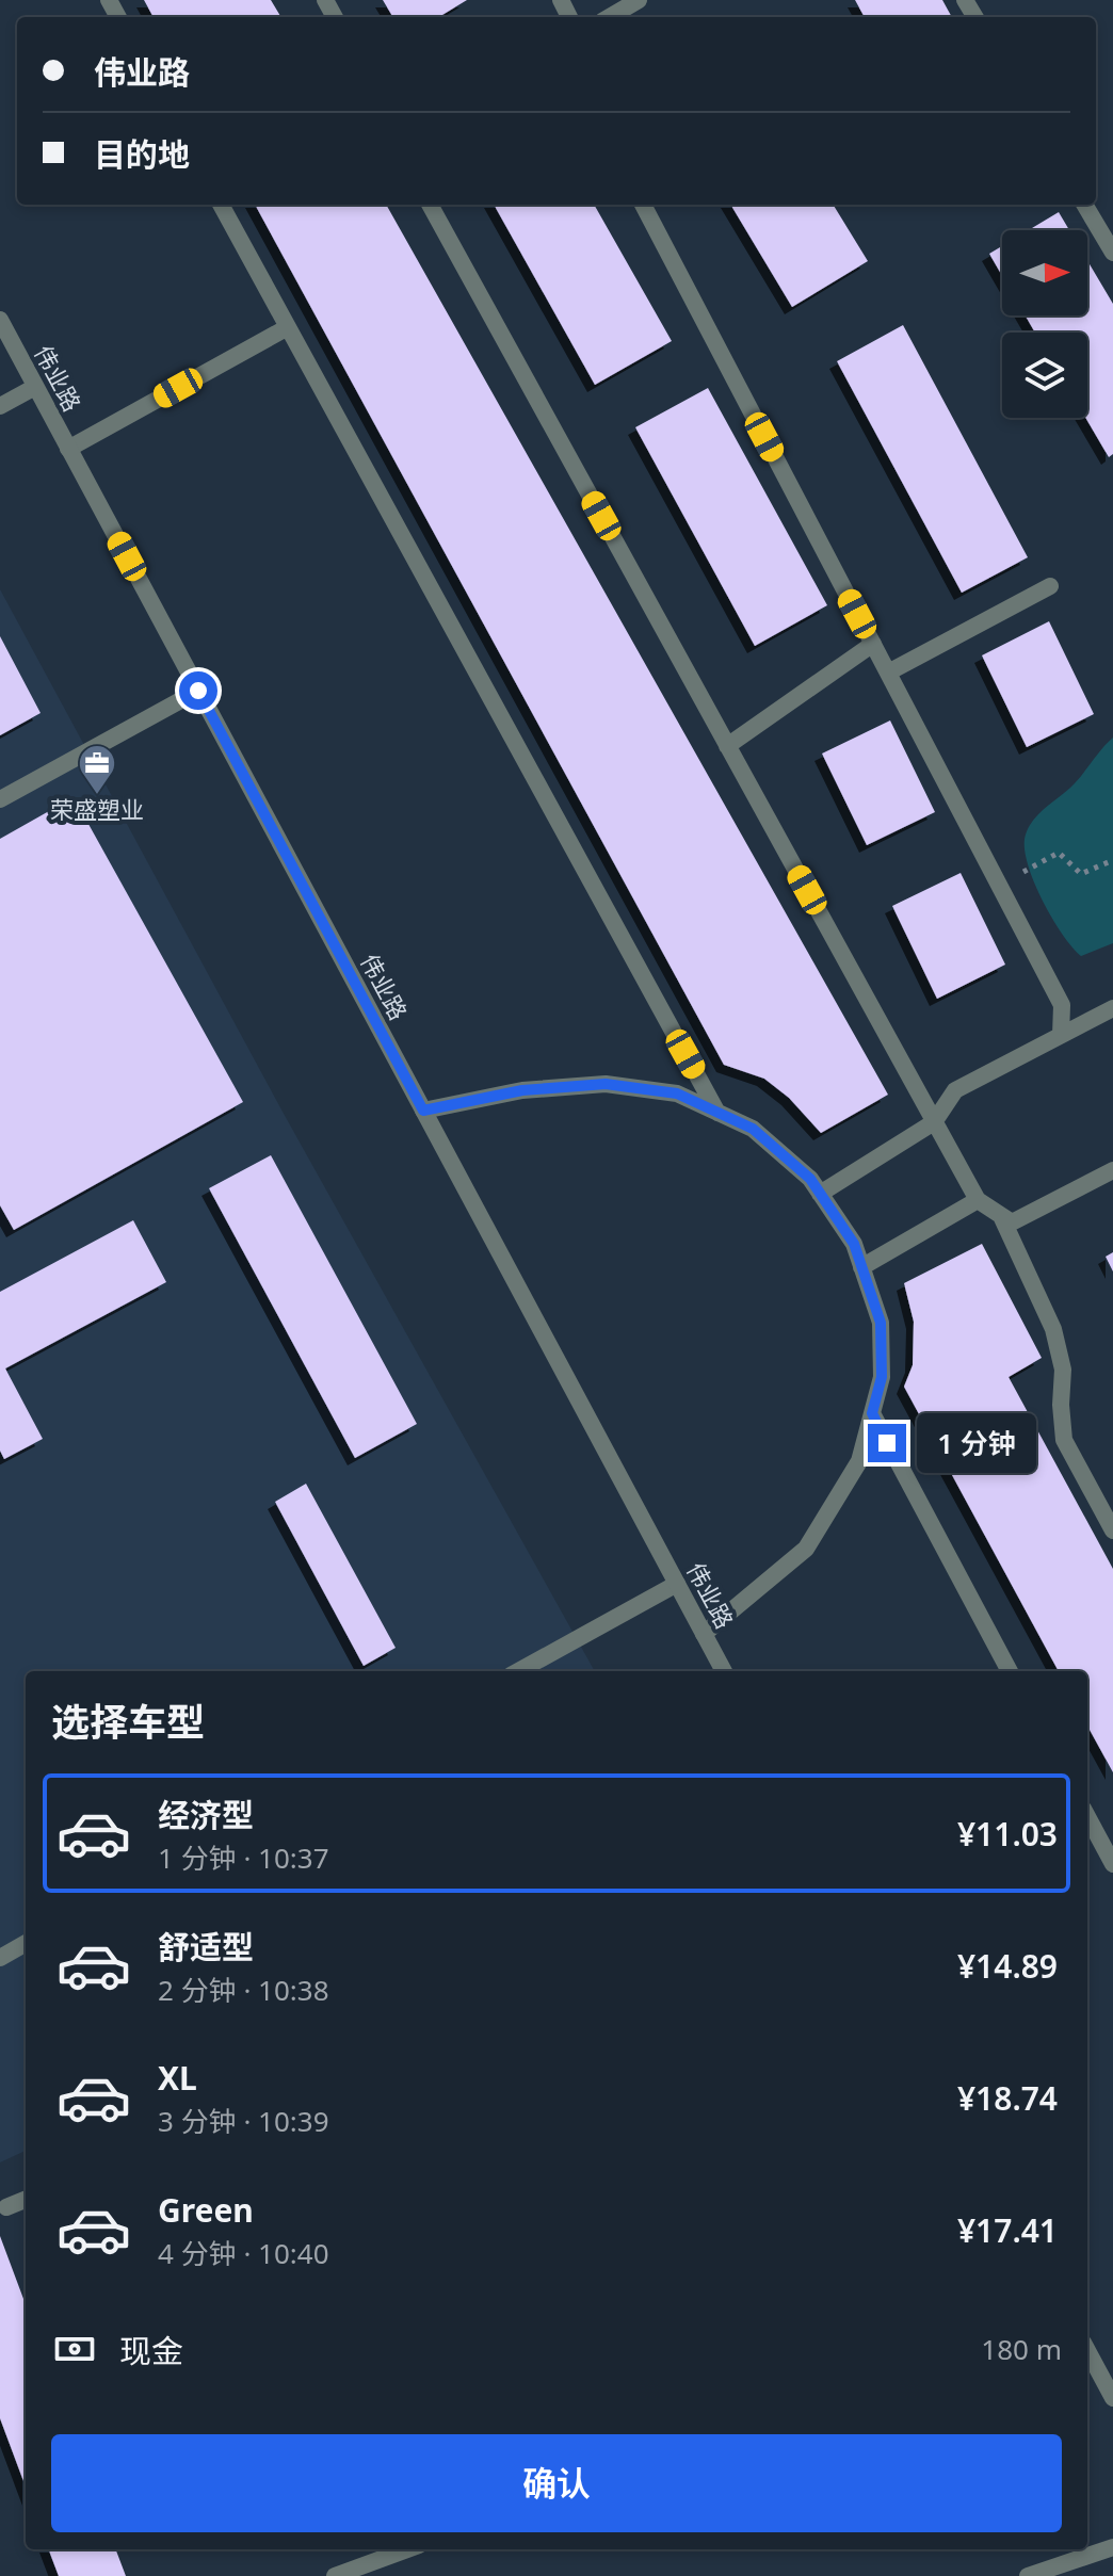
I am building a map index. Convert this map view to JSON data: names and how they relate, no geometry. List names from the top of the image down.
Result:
{
  "streets": {
    "street": ["伟业路"]
  },
  "places": {
    "office": ["荣盛塑业"]
  },
  "north": "right",
  "page": {
    "banner": ["伟业路", "目的地"],
    "bubble": "1 分钟",
    "heading": "选择车型",
    "list": [
      {
        "name": "经济型",
        "note": "1 分钟 · 10:37",
        "value": "¥11.03"
      },
      {
        "name": "舒适型",
        "note": "2 分钟 · 10:38",
        "value": "¥14.89"
      },
      {
        "name": "XL",
        "note": "3 分钟 · 10:39",
        "value": "¥18.74"
      },
      {
        "name": "Green",
        "note": "4 分钟 · 10:40",
        "value": "¥17.41"
      }
    ],
    "pay": ["现金", "180 m"],
    "buttons": "确认"
  }
}
